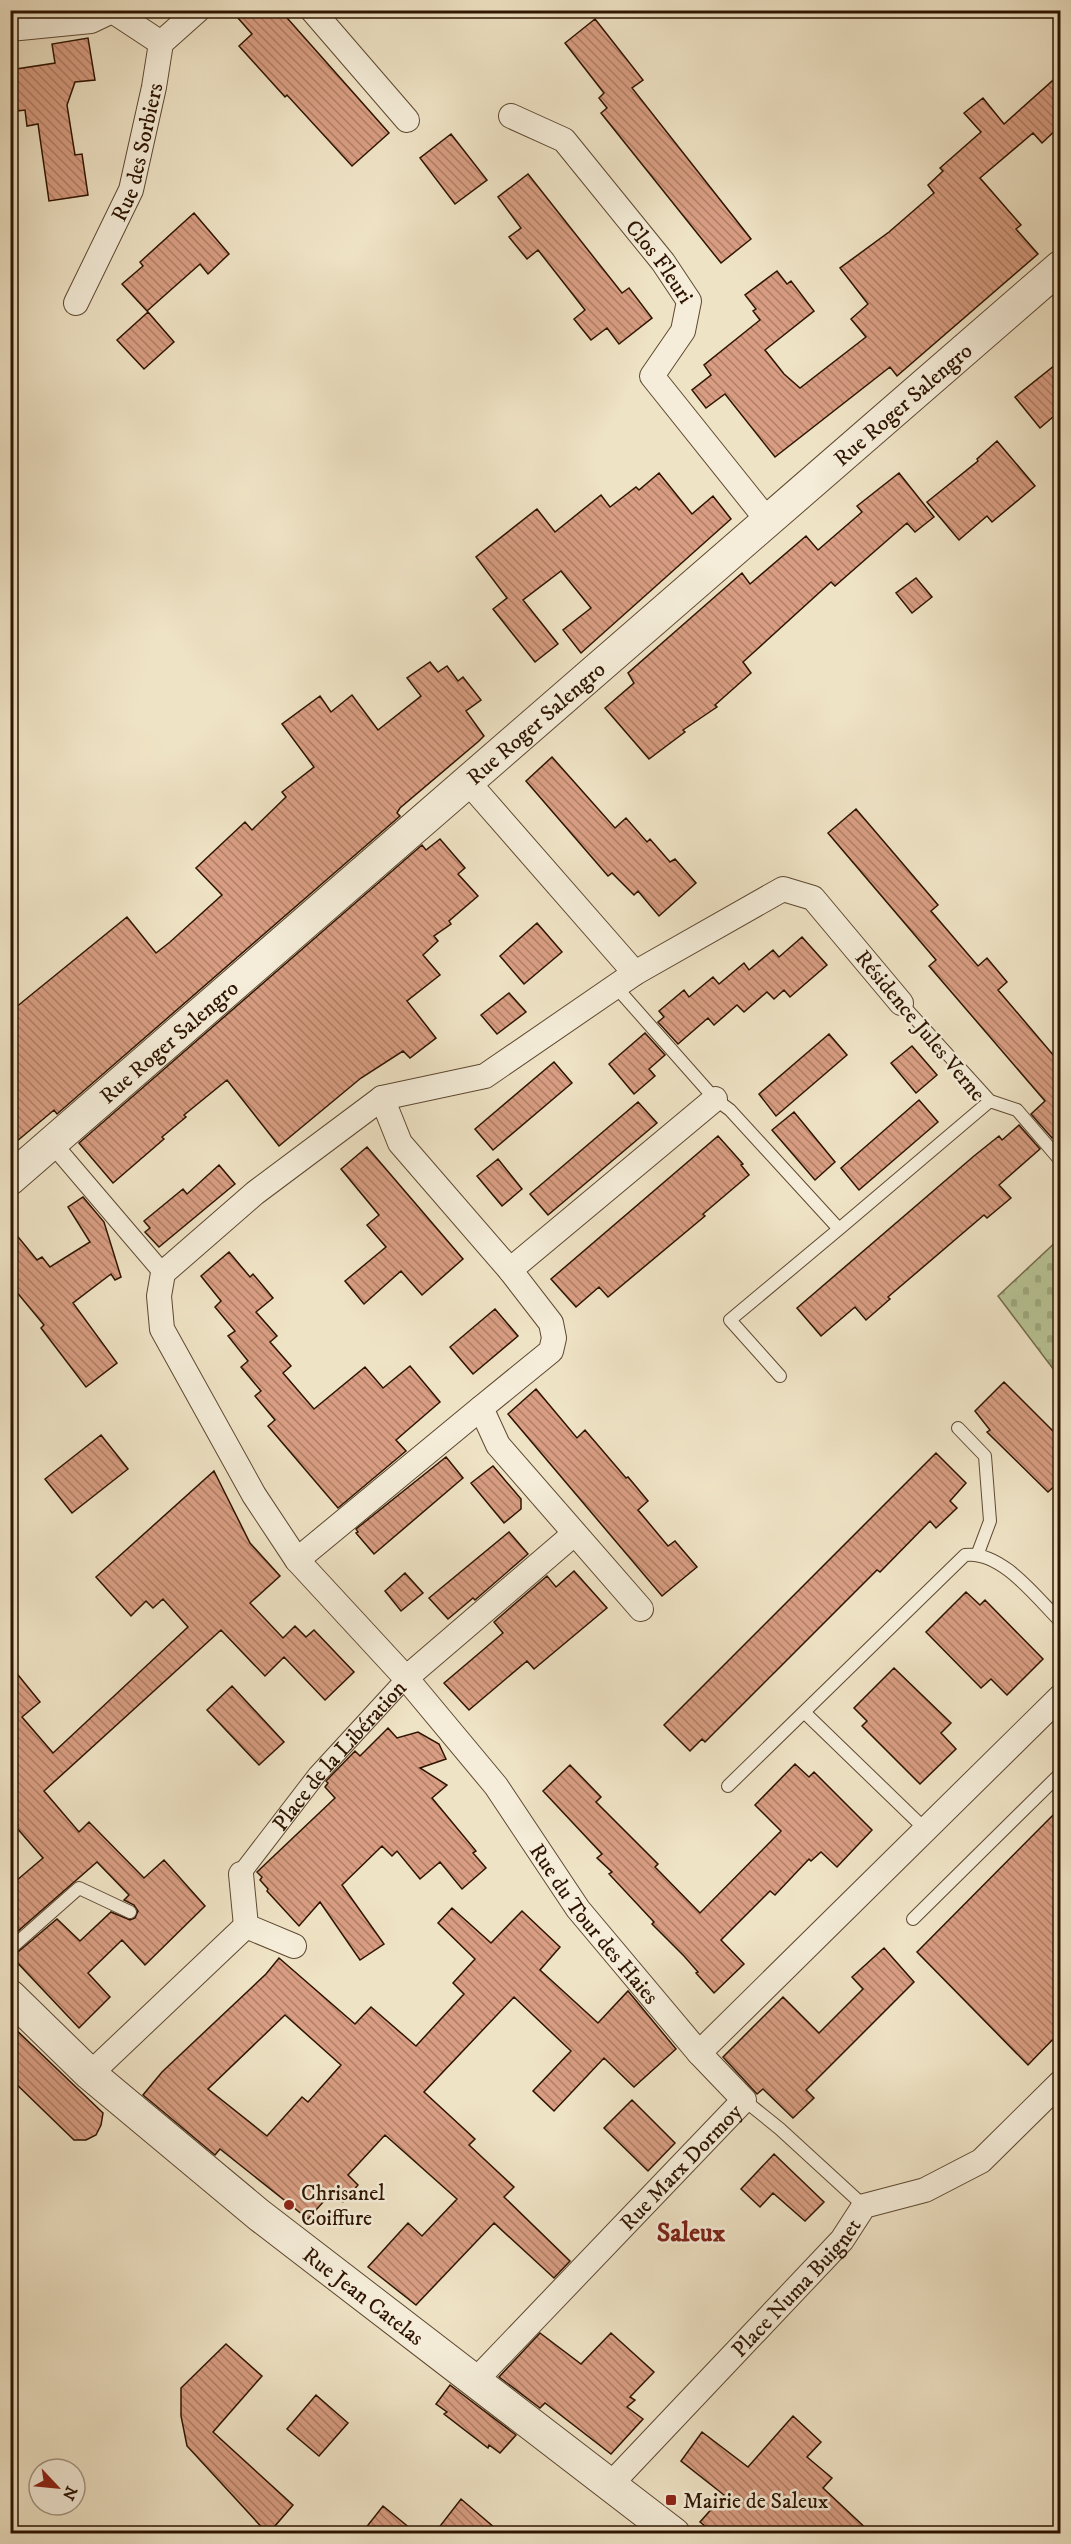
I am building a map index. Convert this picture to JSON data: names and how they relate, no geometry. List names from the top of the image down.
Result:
{
  "streets": {
    "street": [
      "Rue des Sorbiers",
      "Clos Fleuri",
      "Rue Roger Salengro",
      "Résidence Jules Verne",
      "Place de la Libération",
      "Rue du Tour des Haies",
      "Rue Marx Dormoy",
      "Place Numa Buignet",
      "Rue Jean Catelas"
    ]
  },
  "crossings": [
    ["Clos Fleuri", "Rue Roger Salengro"],
    ["Place de la Libération", "Rue du Tour des Haies"],
    ["Rue du Tour des Haies", "Rue Marx Dormoy"],
    ["Rue Marx Dormoy", "Rue Jean Catelas"],
    ["Place Numa Buignet", "Rue Jean Catelas"]
  ],
  "districts": ["Saleux"],
  "places": {
    "other": ["Chrisanel Coiffure"],
    "transit": ["Mairie de Saleux"]
  },
  "north": "bottom right"
}
